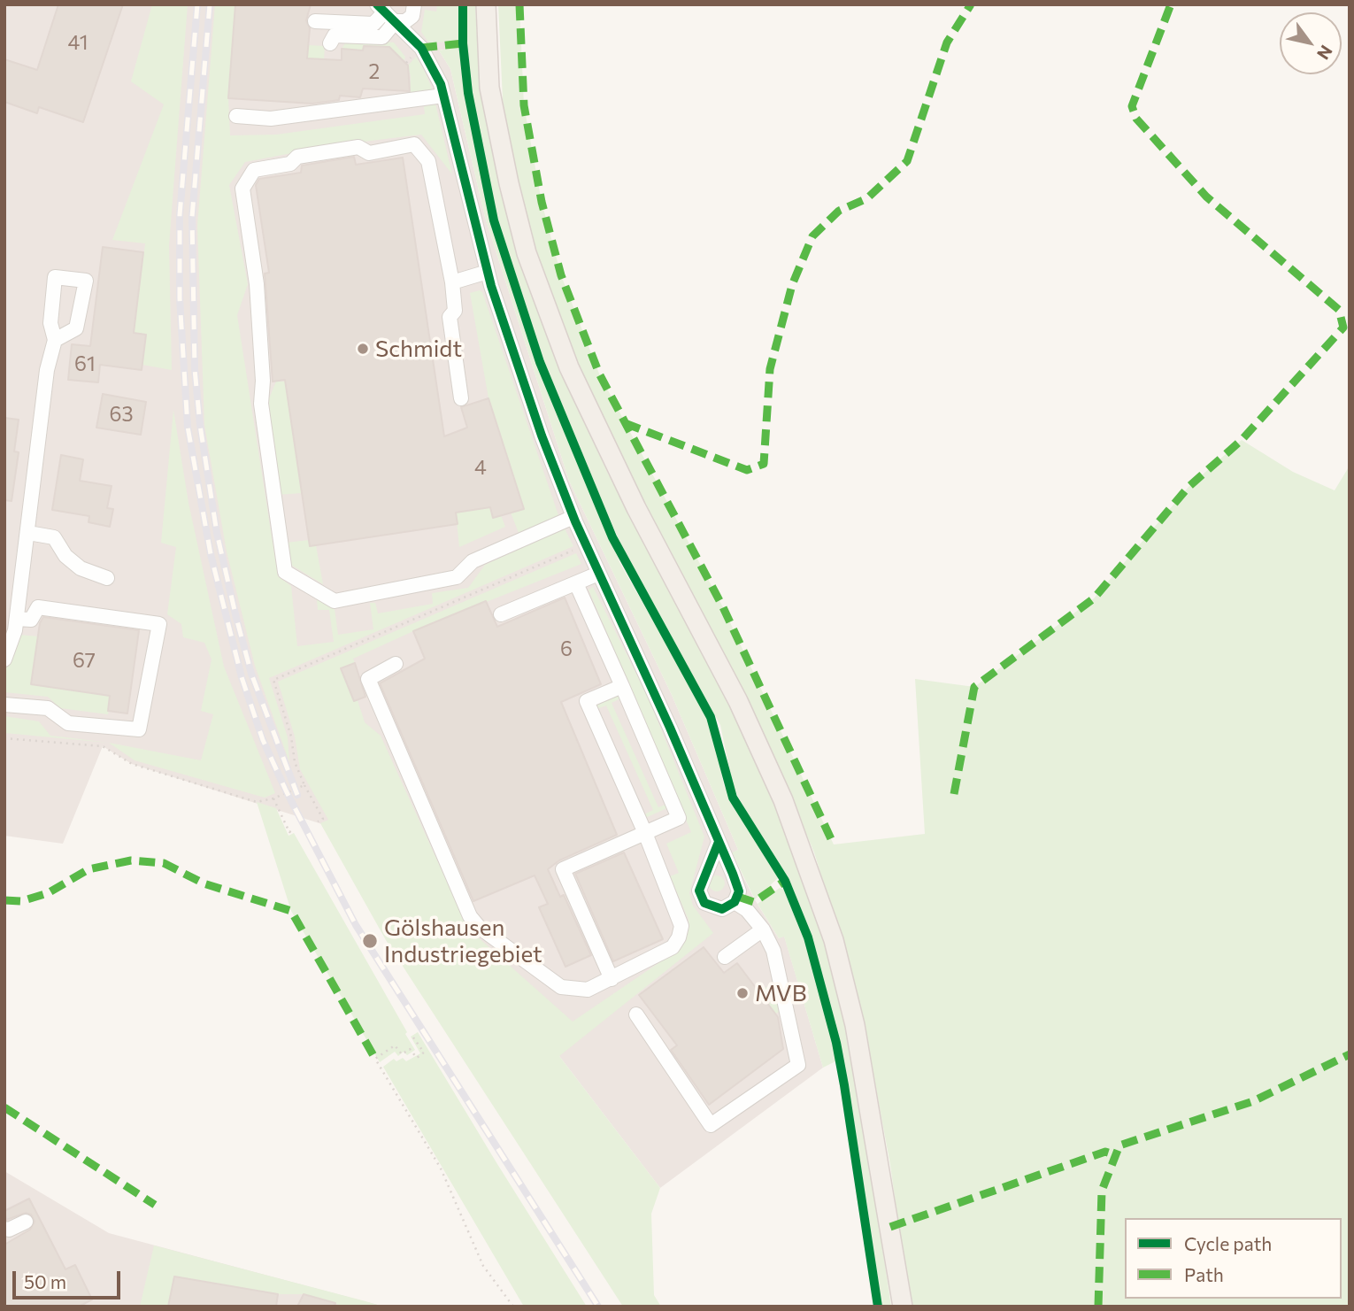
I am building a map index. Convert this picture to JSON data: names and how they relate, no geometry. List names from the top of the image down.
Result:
{
  "places": ["Schmidt", "Gölshausen Industriegebiet", "MVB"],
  "house_numbers": [
    "41",
    "2",
    "61",
    "63",
    "4",
    "6",
    "67"
  ],
  "legend": ["Cycle path", "Path"],
  "scale_bar": "50 m",
  "north": "bottom right"
}
